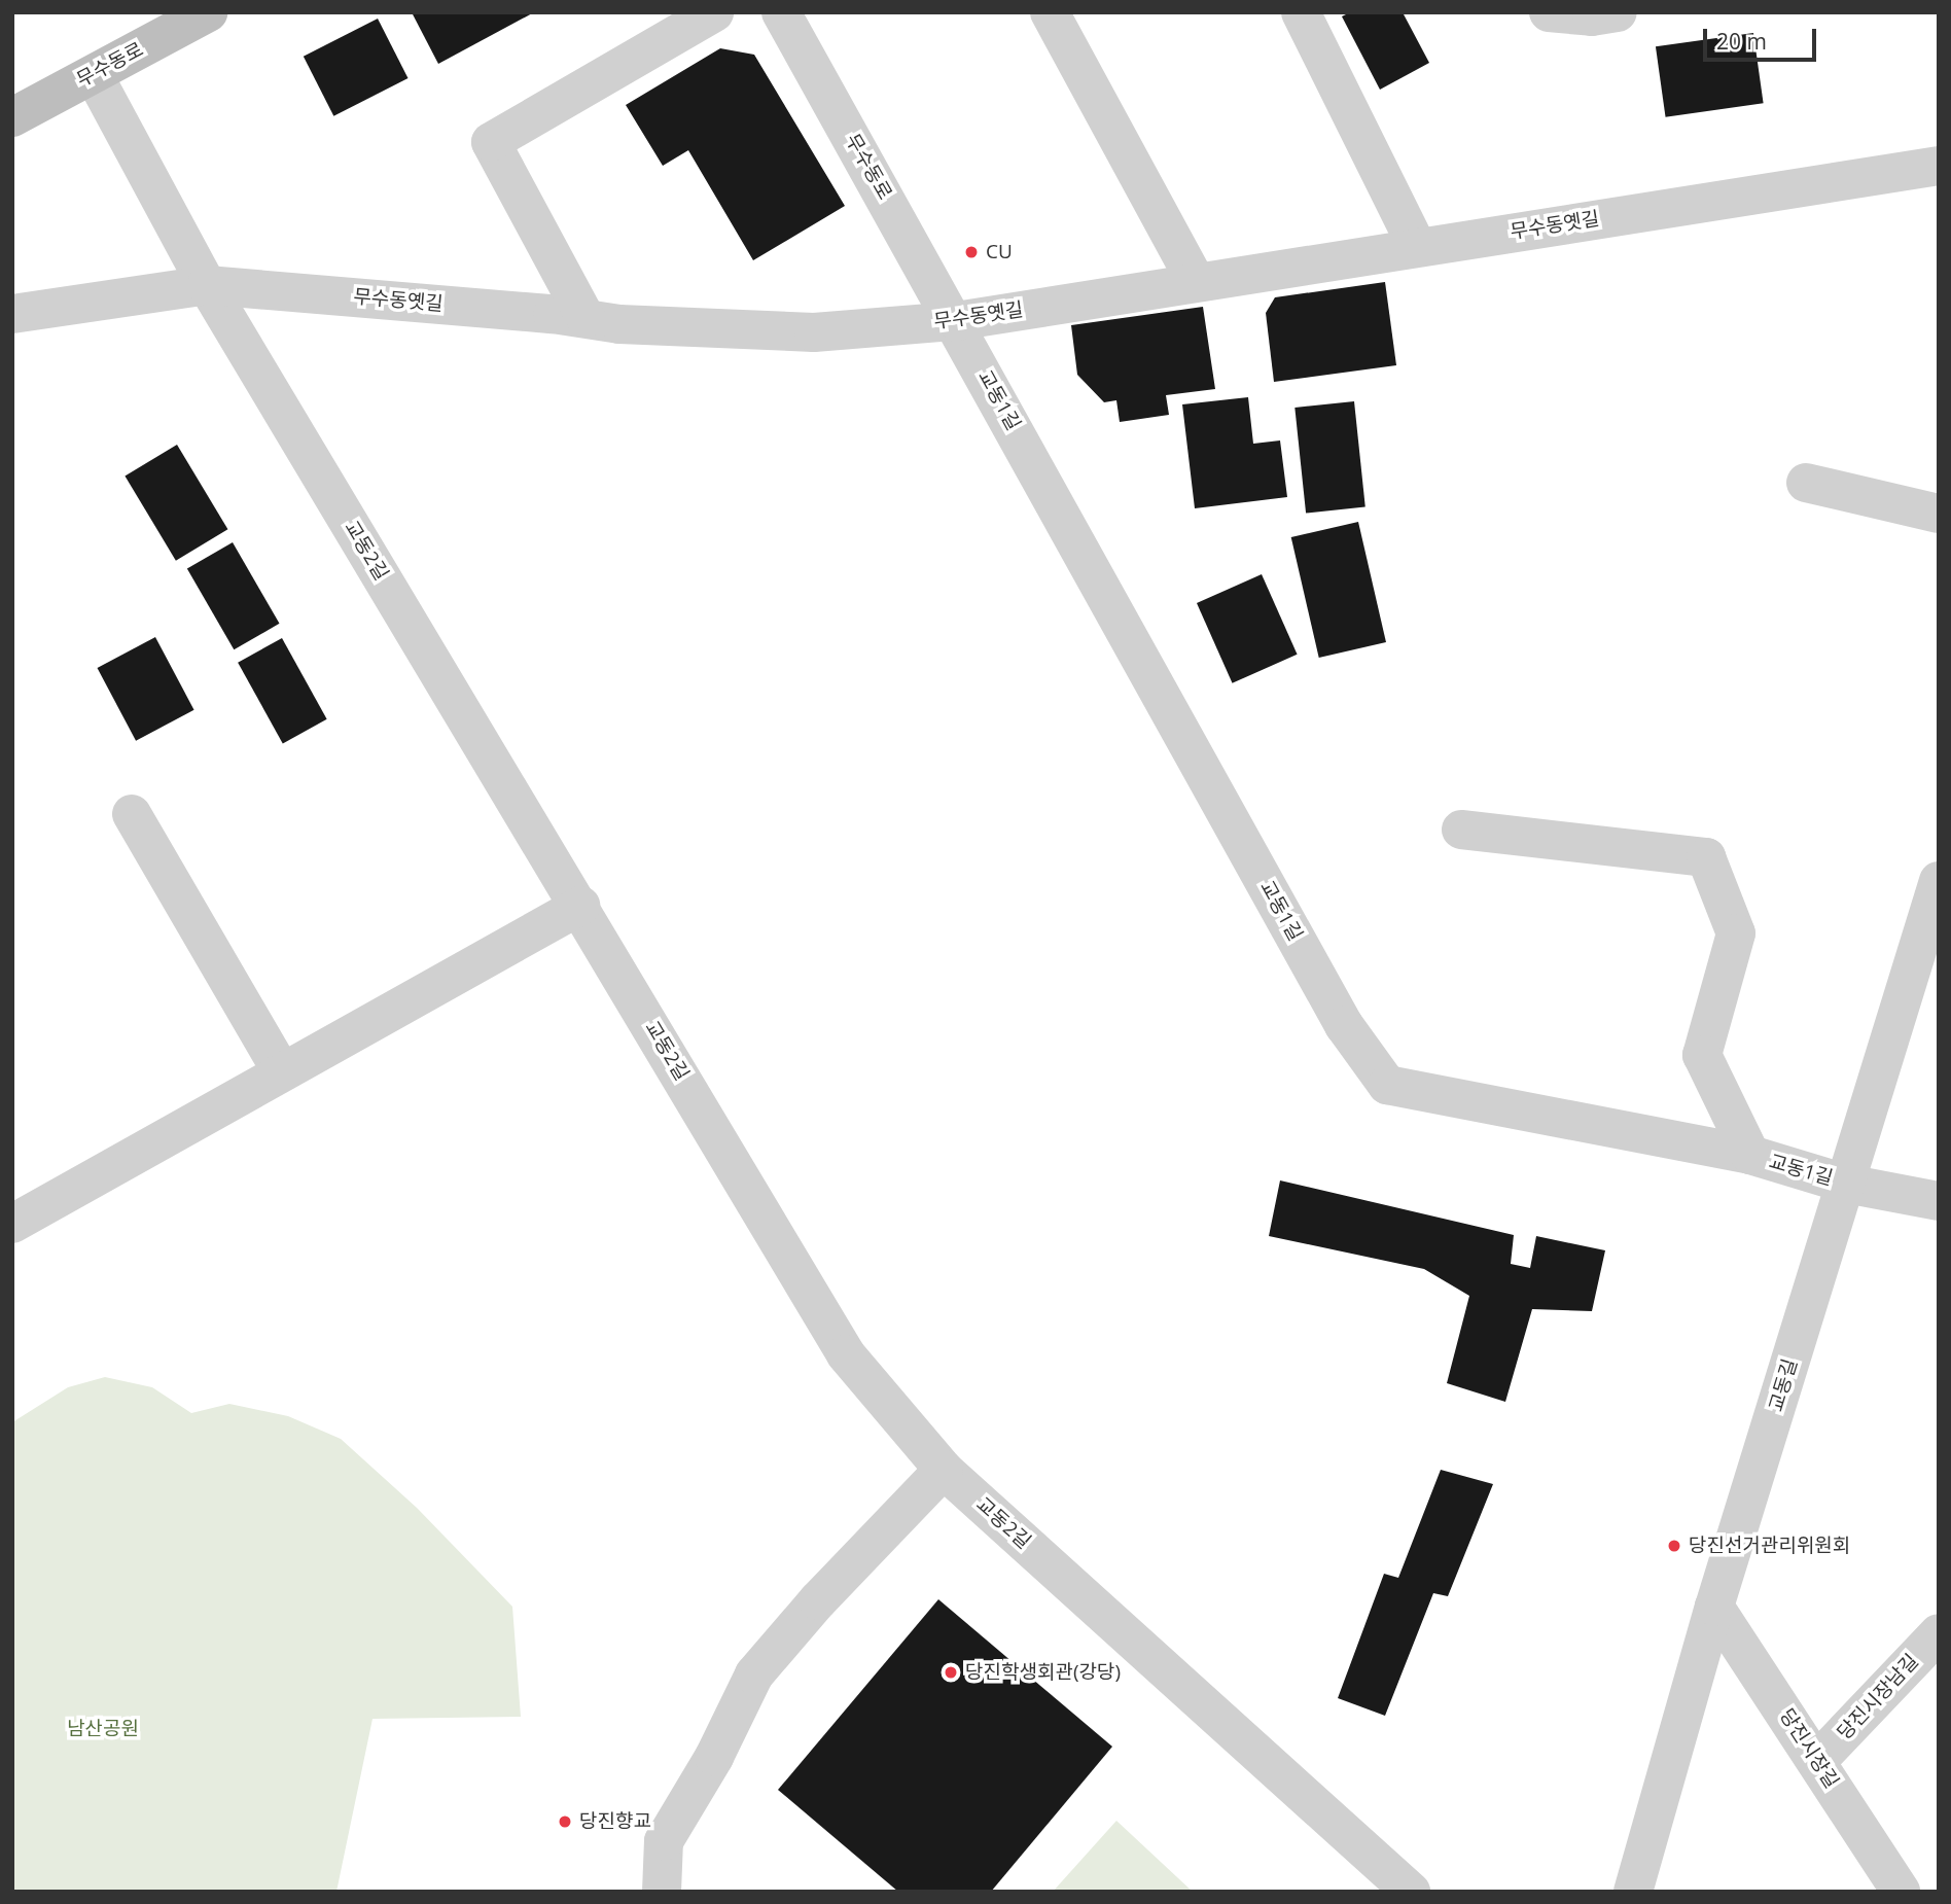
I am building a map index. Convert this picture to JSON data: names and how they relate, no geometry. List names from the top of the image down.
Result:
{
  "streets": {
    "street": [
      "무수동로",
      "무수동옛길",
      "교동1길",
      "교동2길",
      "교동길",
      "당진시장남길",
      "당진시장길"
    ]
  },
  "crossings": [
    ["무수동로", "무수동옛길"],
    ["무수동로", "교동1길"],
    ["무수동로", "교동2길"],
    ["무수동옛길", "교동1길"],
    ["무수동옛길", "교동2길"],
    ["교동1길", "교동길"],
    ["교동길", "당진시장길"],
    ["당진시장남길", "당진시장길"]
  ],
  "parks": ["남산공원"],
  "places": [
    "CU",
    "당진선거관리위원회",
    "당진학생회관(강당)",
    "당진향교"
  ],
  "scale_bar": "20 m"
}
